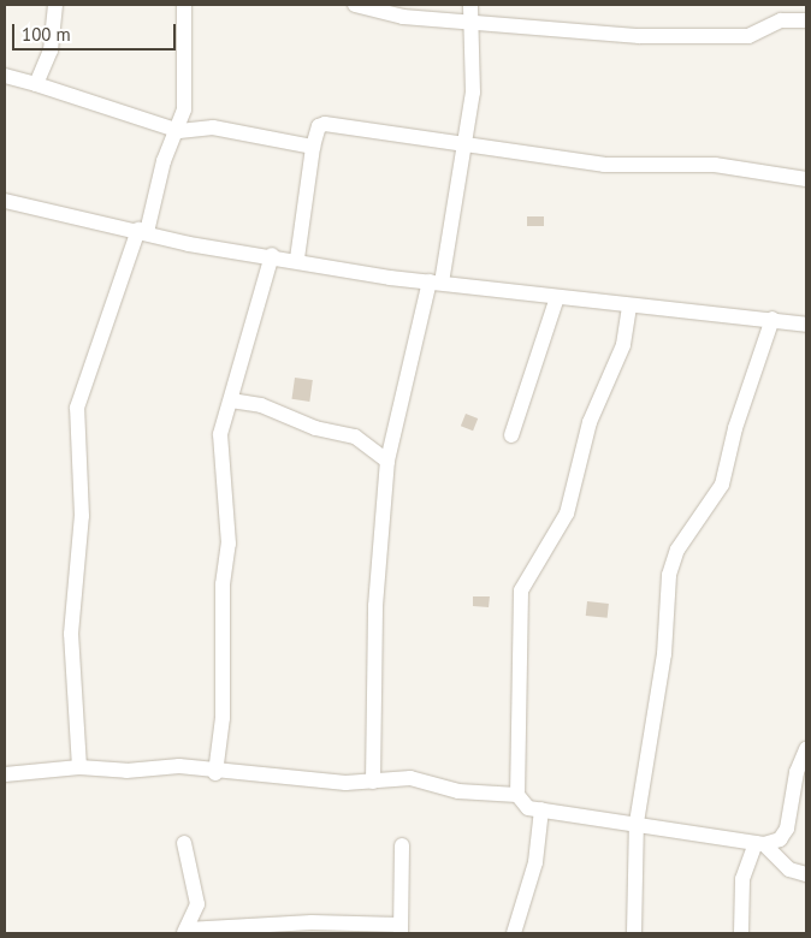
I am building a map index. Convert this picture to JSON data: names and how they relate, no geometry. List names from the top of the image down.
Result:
{
  "scale_bar": "100 m"
}
